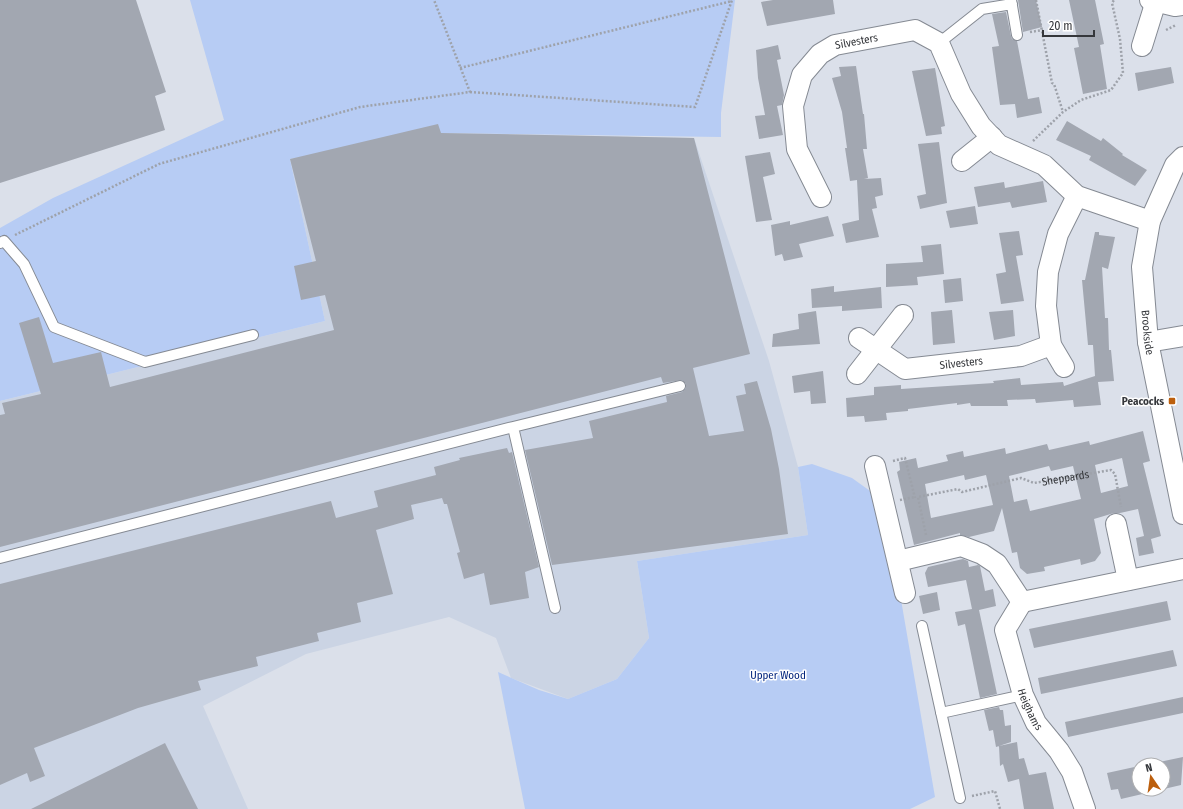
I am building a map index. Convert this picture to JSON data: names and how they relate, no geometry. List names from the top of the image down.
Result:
{
  "streets": {
    "street": ["Silvesters", "Brookside", "Heighams"],
    "path": ["Sheppards"]
  },
  "parks": ["Upper Wood"],
  "places": {
    "transit": ["Peacocks"]
  },
  "scale_bar": "20 m",
  "north": "top"
}
